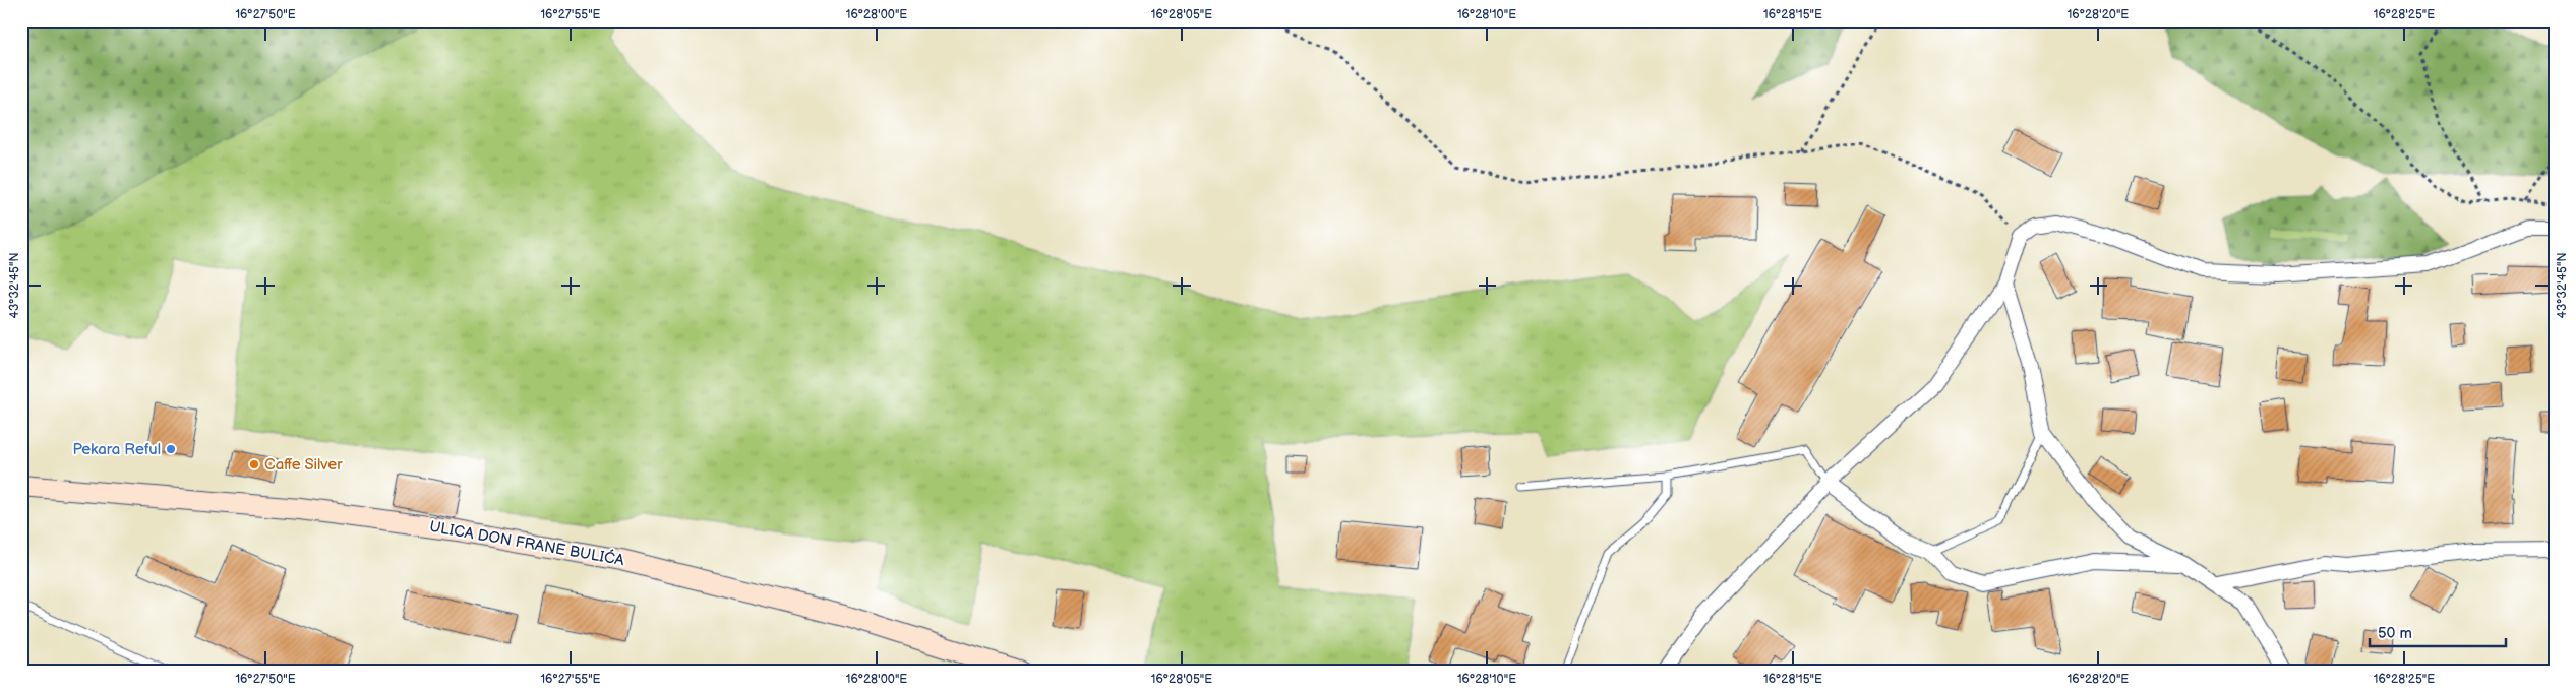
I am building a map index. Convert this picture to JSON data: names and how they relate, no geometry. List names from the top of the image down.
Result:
{
  "streets": {
    "street": ["ULICA DON FRANE BULIĆA"]
  },
  "places": ["Pekara Reful", "Caffe Silver"],
  "scale_bar": "50 m",
  "coordinates": [
    "16°27'50\"E",
    "16°27'55\"E",
    "16°28'00\"E",
    "16°28'05\"E",
    "16°28'10\"E",
    "16°28'15\"E",
    "16°28'20\"E",
    "16°28'25\"E",
    "43°32'45\"N"
  ]
}
